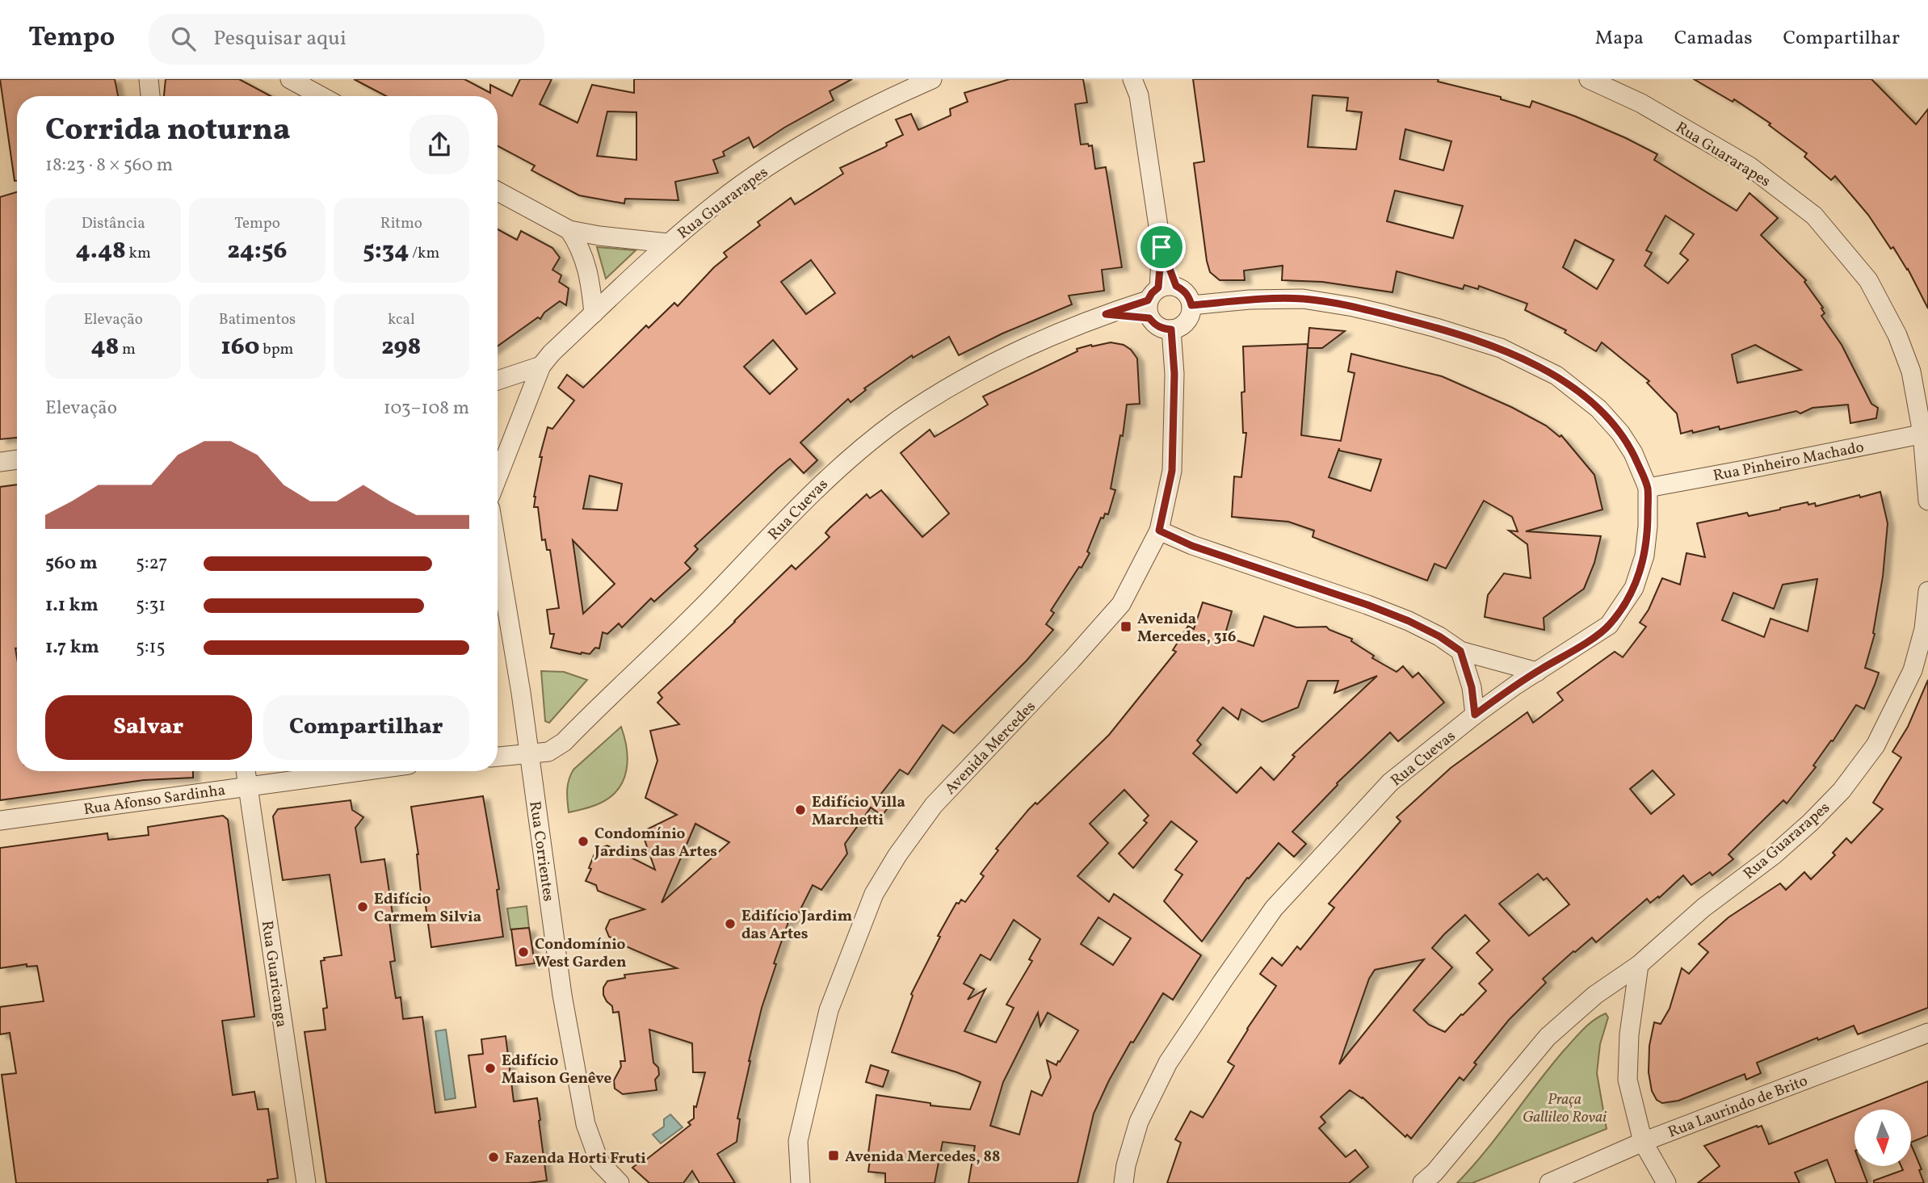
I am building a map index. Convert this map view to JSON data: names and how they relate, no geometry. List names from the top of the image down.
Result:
{
  "streets": {
    "street": [
      "Rua Guararapes",
      "Rua Pinheiro Machado",
      "Rua Cuevas",
      "Avenida Mercedes",
      "Rua Afonso Sardinha",
      "Rua Corrientes",
      "Rua Guaricanga",
      "Rua Laurindo de Brito"
    ]
  },
  "crossings": [
    ["Rua Guararapes", "Rua Pinheiro Machado"],
    ["Rua Pinheiro Machado", "Rua Cuevas"],
    ["Rua Cuevas", "Avenida Mercedes"],
    ["Rua Cuevas", "Rua Corrientes"],
    ["Rua Afonso Sardinha", "Rua Guaricanga"]
  ],
  "parks": ["Praça Gallileo Rovai"],
  "places": {
    "transit": ["Avenida Mercedes, 316", "Avenida Mercedes, 88"],
    "other": [
      "Edifício Villa Marchetti",
      "Condomínio Jardins das Artes",
      "Edifício Carmem Silvia",
      "Edifício Jardim das Artes",
      "Condomínio West Garden",
      "Edifício Maison Genêve",
      "Fazenda Horti Fruti"
    ]
  },
  "north": "bottom",
  "page": {
    "header": "Tempo",
    "search": "Pesquisar aqui",
    "nav": ["Mapa", "Camadas", "Compartilhar"],
    "heading": ["Corrida noturna", "18:23 · 8 × 560 m"],
    "stats": [
      ["Distância", "4.48 km"],
      ["Tempo", "24:56"],
      ["Ritmo", "5:34 /km"],
      ["Elevação", "48 m"],
      ["Batimentos", "160 bpm"],
      ["kcal", "298"]
    ],
    "chart": ["Elevação", "103–108 m"],
    "list": [
      {
        "name": "560 m",
        "note": "5:27"
      },
      {
        "name": "1.1 km",
        "note": "5:31"
      },
      {
        "name": "1.7 km",
        "note": "5:15"
      }
    ],
    "buttons": ["Salvar", "Compartilhar"]
  }
}
